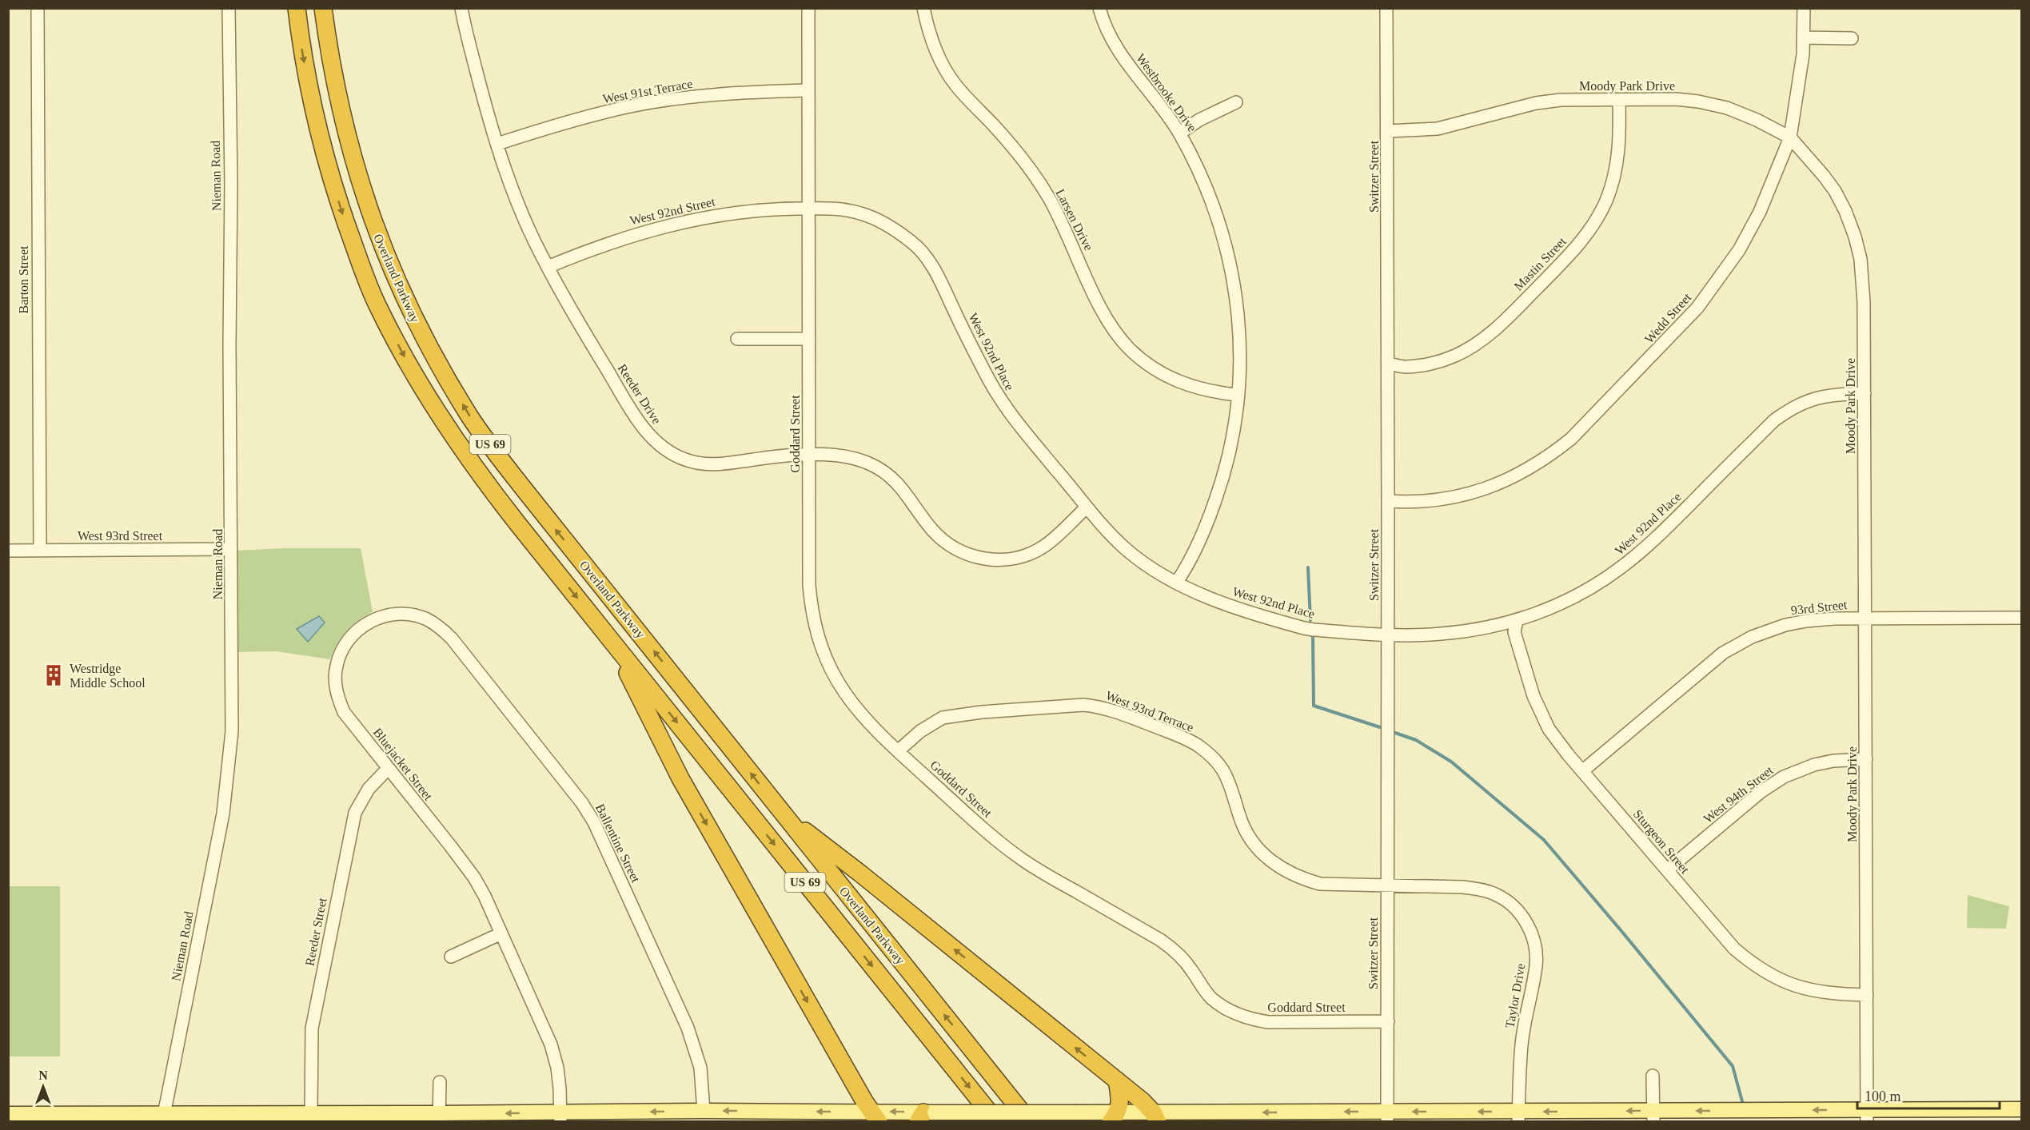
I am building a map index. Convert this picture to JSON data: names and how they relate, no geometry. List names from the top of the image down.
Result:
{
  "streets": {
    "highway": ["Overland Parkway", "US 69"],
    "street": [
      "Moody Park Drive",
      "West 91st Terrace",
      "Westbrooke Drive",
      "Nieman Road",
      "Switzer Street",
      "West 92nd Street",
      "Larsen Drive",
      "Mastin Street",
      "Barton Street",
      "Wedd Street",
      "West 92nd Place",
      "Reeder Drive",
      "Goddard Street",
      "West 93rd Street",
      "93rd Street",
      "West 93rd Terrace",
      "Bluejacket Street",
      "West 94th Street",
      "Sturgeon Street",
      "Ballentine Street",
      "Reeder Street",
      "Taylor Drive"
    ]
  },
  "crossings": [
    ["Moody Park Drive", "Switzer Street"],
    ["Moody Park Drive", "Mastin Street"],
    ["Moody Park Drive", "Wedd Street"],
    ["Moody Park Drive", "West 92nd Place"],
    ["Moody Park Drive", "93rd Street"],
    ["Moody Park Drive", "West 94th Street"],
    ["Moody Park Drive", "Sturgeon Street"],
    ["West 91st Terrace", "Reeder Drive"],
    ["West 91st Terrace", "Goddard Street"],
    ["Westbrooke Drive", "Larsen Drive"],
    ["Westbrooke Drive", "West 92nd Place"],
    ["Nieman Road", "West 93rd Street"],
    ["Switzer Street", "Mastin Street"],
    ["Switzer Street", "Wedd Street"],
    ["Switzer Street", "West 92nd Place"],
    ["Switzer Street", "Goddard Street"],
    ["Switzer Street", "West 93rd Terrace"],
    ["Switzer Street", "Taylor Drive"],
    ["West 92nd Street", "West 92nd Place"],
    ["West 92nd Street", "Reeder Drive"],
    ["West 92nd Street", "Goddard Street"],
    ["Barton Street", "West 93rd Street"],
    ["West 92nd Place", "Reeder Drive"],
    ["West 92nd Place", "Goddard Street"],
    ["West 92nd Place", "Sturgeon Street"],
    ["Reeder Drive", "Goddard Street"],
    ["Goddard Street", "West 93rd Terrace"],
    ["93rd Street", "Sturgeon Street"],
    ["West 93rd Terrace", "Taylor Drive"],
    ["Bluejacket Street", "Ballentine Street"],
    ["Bluejacket Street", "Reeder Street"],
    ["West 94th Street", "Sturgeon Street"]
  ],
  "places": {
    "building": ["Westridge Middle School"]
  },
  "scale_bar": "100 m",
  "north": "top"
}
